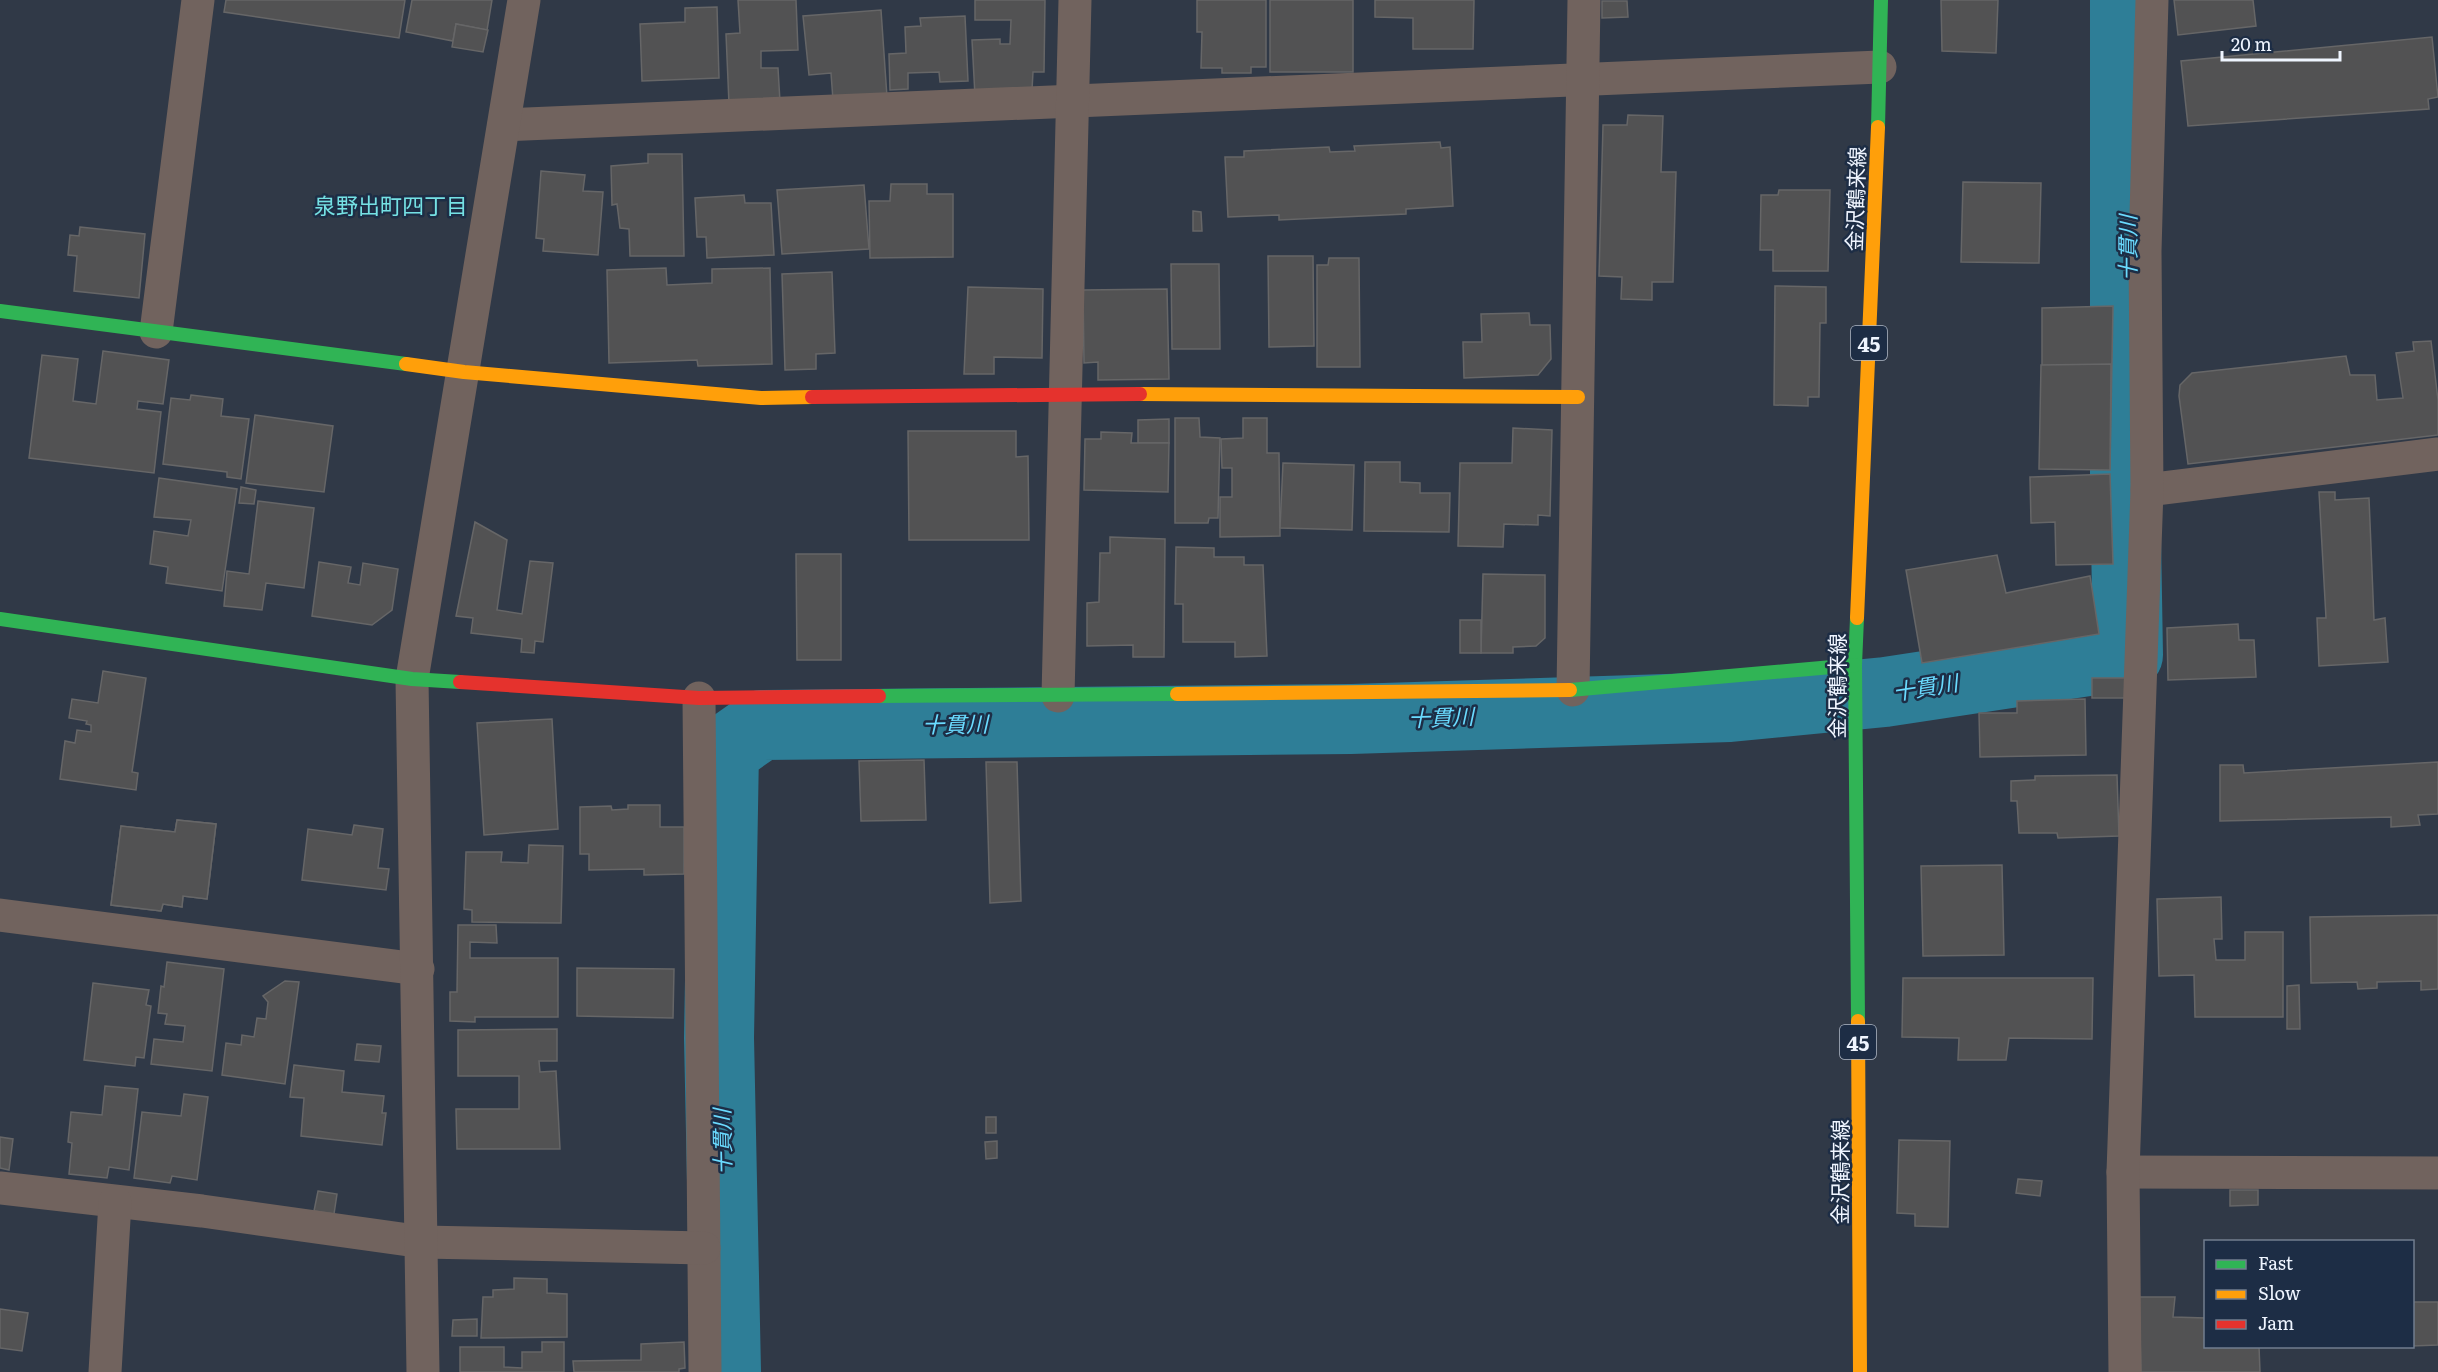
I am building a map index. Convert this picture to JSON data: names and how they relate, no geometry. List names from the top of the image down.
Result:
{
  "streets": {
    "street": ["金沢鶴来線", "45"]
  },
  "districts": ["泉野出町四丁目"],
  "water": ["十貫川"],
  "legend": ["Fast", "Slow", "Jam"],
  "scale_bar": "20 m"
}
